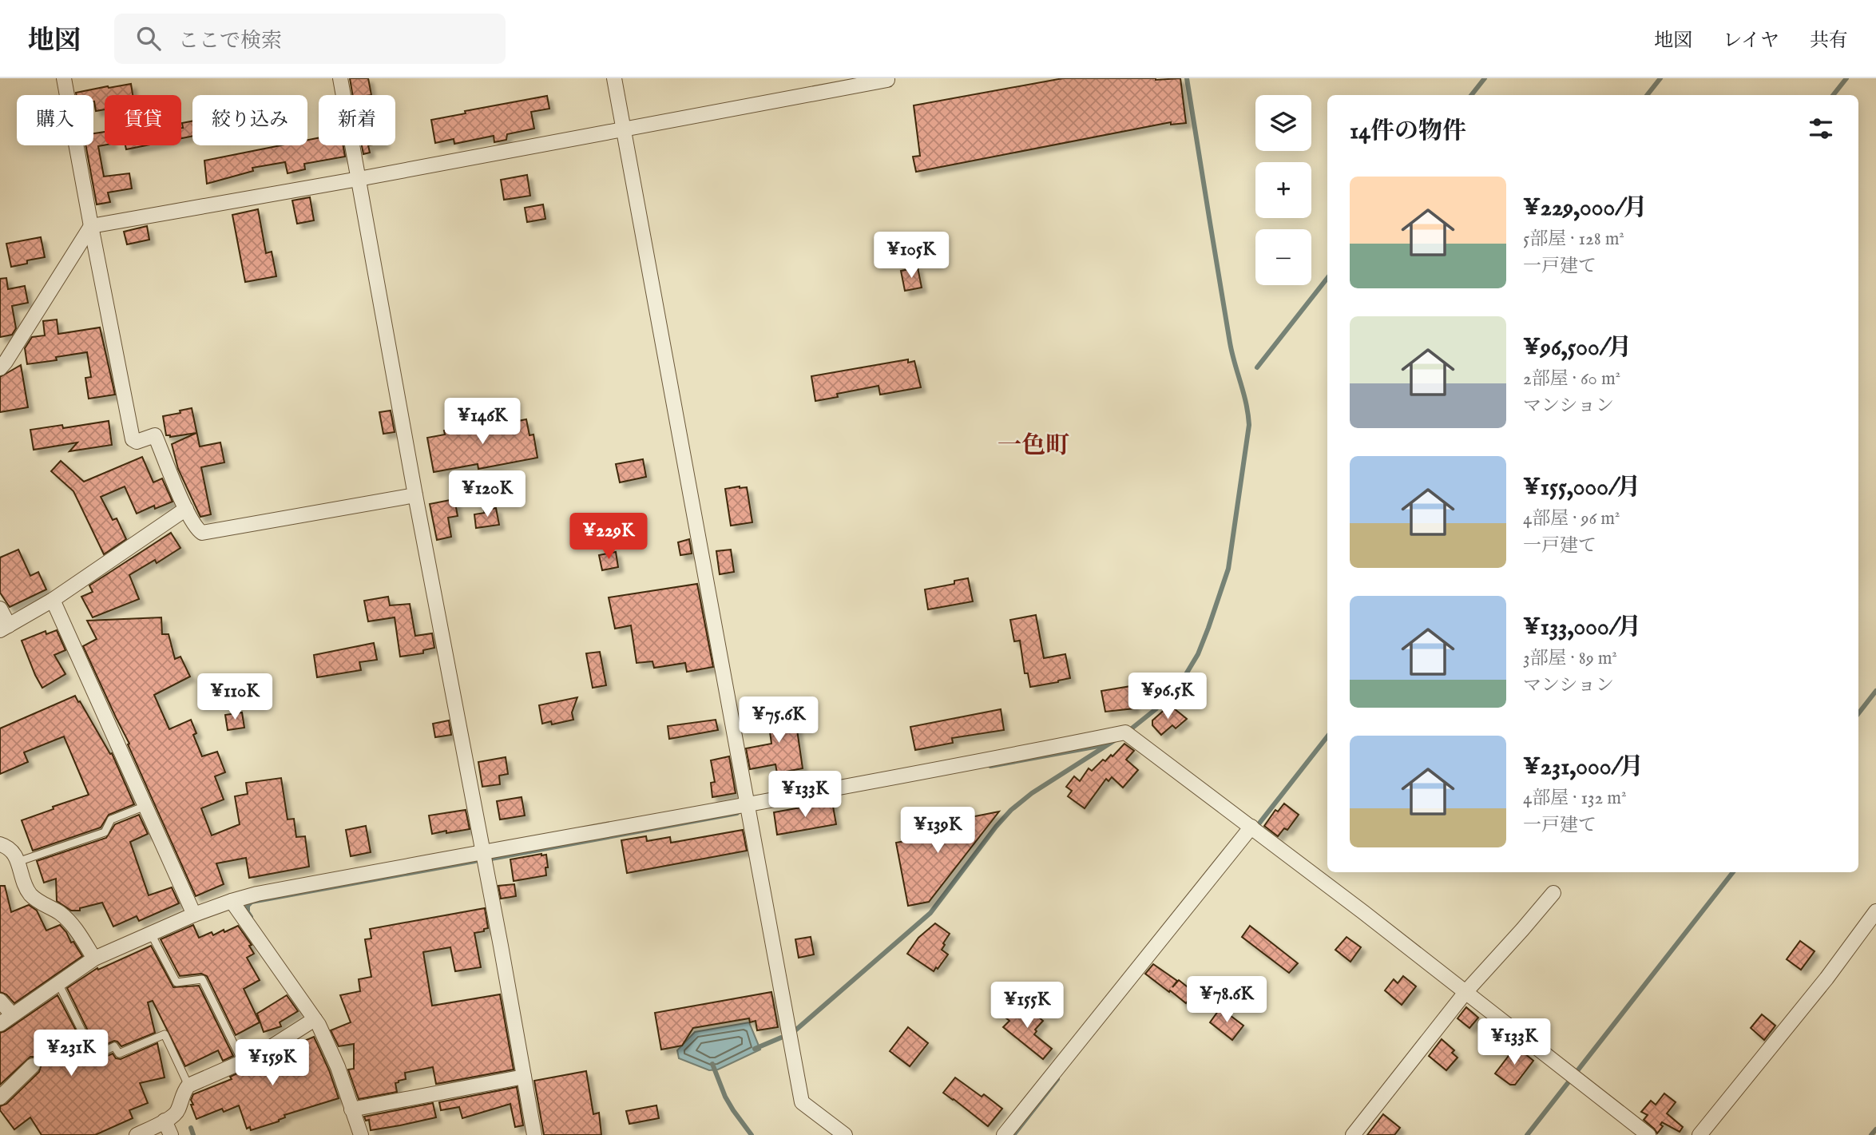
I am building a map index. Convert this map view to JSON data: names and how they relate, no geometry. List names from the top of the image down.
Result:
{
  "districts": ["一色町"],
  "page": {
    "header": "地図",
    "search": "ここで検索",
    "nav": ["地図", "レイヤ", "共有"],
    "map_buttons": ["+", "−"],
    "chip": [
      "購入",
      "賃貸",
      "絞り込み",
      "新着"
    ],
    "heading": "14件の物件",
    "list": [
      {
        "name": "¥229,000/月",
        "note": "5部屋 · 128 m² · 一戸建て"
      },
      {
        "name": "¥96,500/月",
        "note": "2部屋 · 60 m² · マンション"
      },
      {
        "name": "¥155,000/月",
        "note": "4部屋 · 96 m² · 一戸建て"
      },
      {
        "name": "¥133,000/月",
        "note": "3部屋 · 89 m² · マンション"
      },
      {
        "name": "¥231,000/月",
        "note": "4部屋 · 132 m² · 一戸建て"
      }
    ],
    "price": [
      "¥105K",
      "¥146K",
      "¥120K",
      "¥229K",
      "¥96.5K",
      "¥110K",
      "¥75.6K",
      "¥133K",
      "¥139K",
      "¥78.6K",
      "¥155K",
      "¥133K",
      "¥231K",
      "¥159K"
    ]
  }
}
